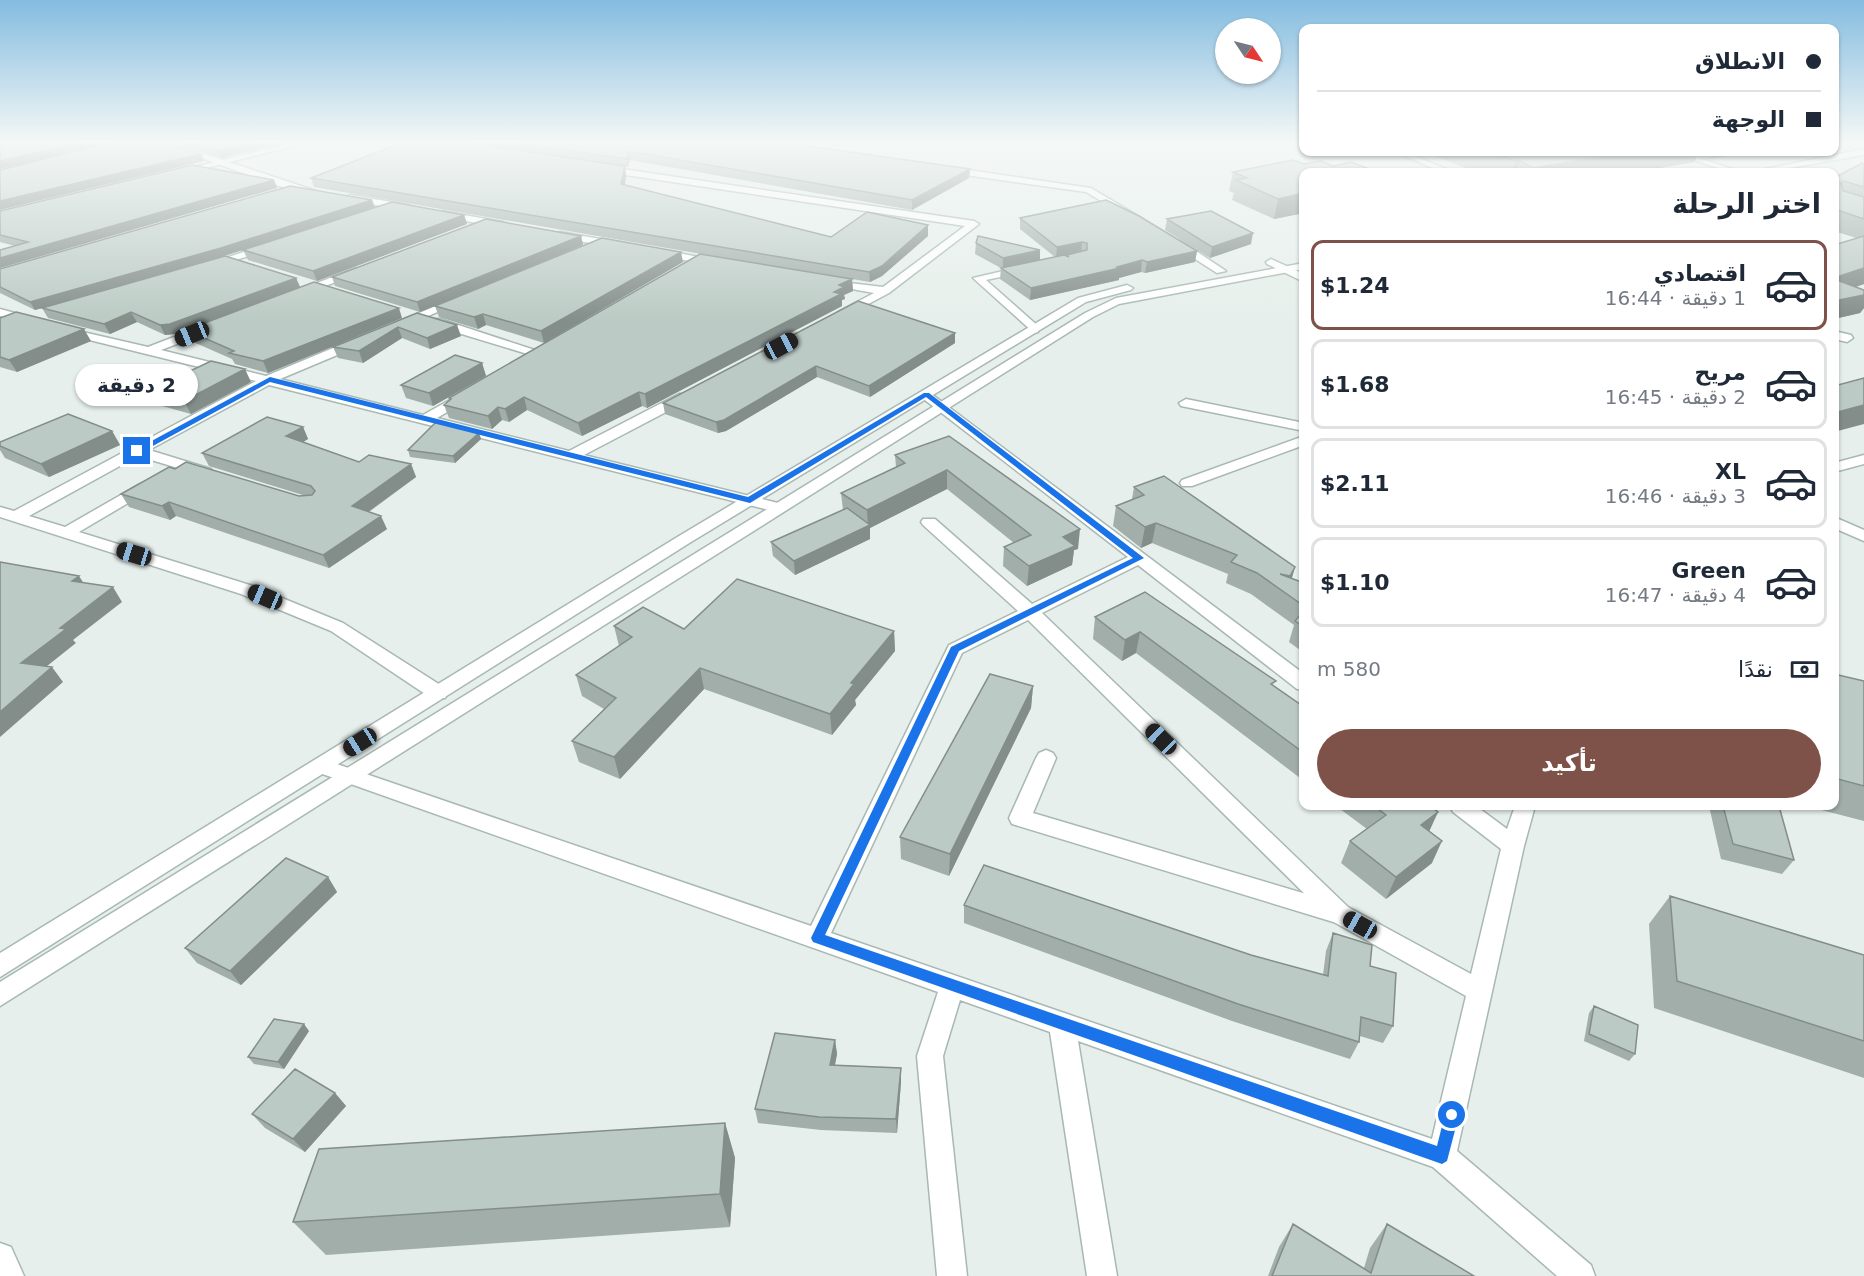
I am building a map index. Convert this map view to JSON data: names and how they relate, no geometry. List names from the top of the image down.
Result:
{
  "north": "bottom right",
  "page": {
    "banner": ["الانطلاق", "الوجهة"],
    "heading": "اختر الرحلة",
    "list": [
      {
        "name": "اقتصادي",
        "note": "1 دقيقة · 16:44",
        "value": "$1.24"
      },
      {
        "name": "مريح",
        "note": "2 دقيقة · 16:45",
        "value": "$1.68"
      },
      {
        "name": "XL",
        "note": "3 دقيقة · 16:46",
        "value": "$2.11"
      },
      {
        "name": "Green",
        "note": "4 دقيقة · 16:47",
        "value": "$1.10"
      }
    ],
    "bubble": "2 دقيقة",
    "pay": ["نقدًا", "580 m"],
    "buttons": "تأكيد"
  }
}
